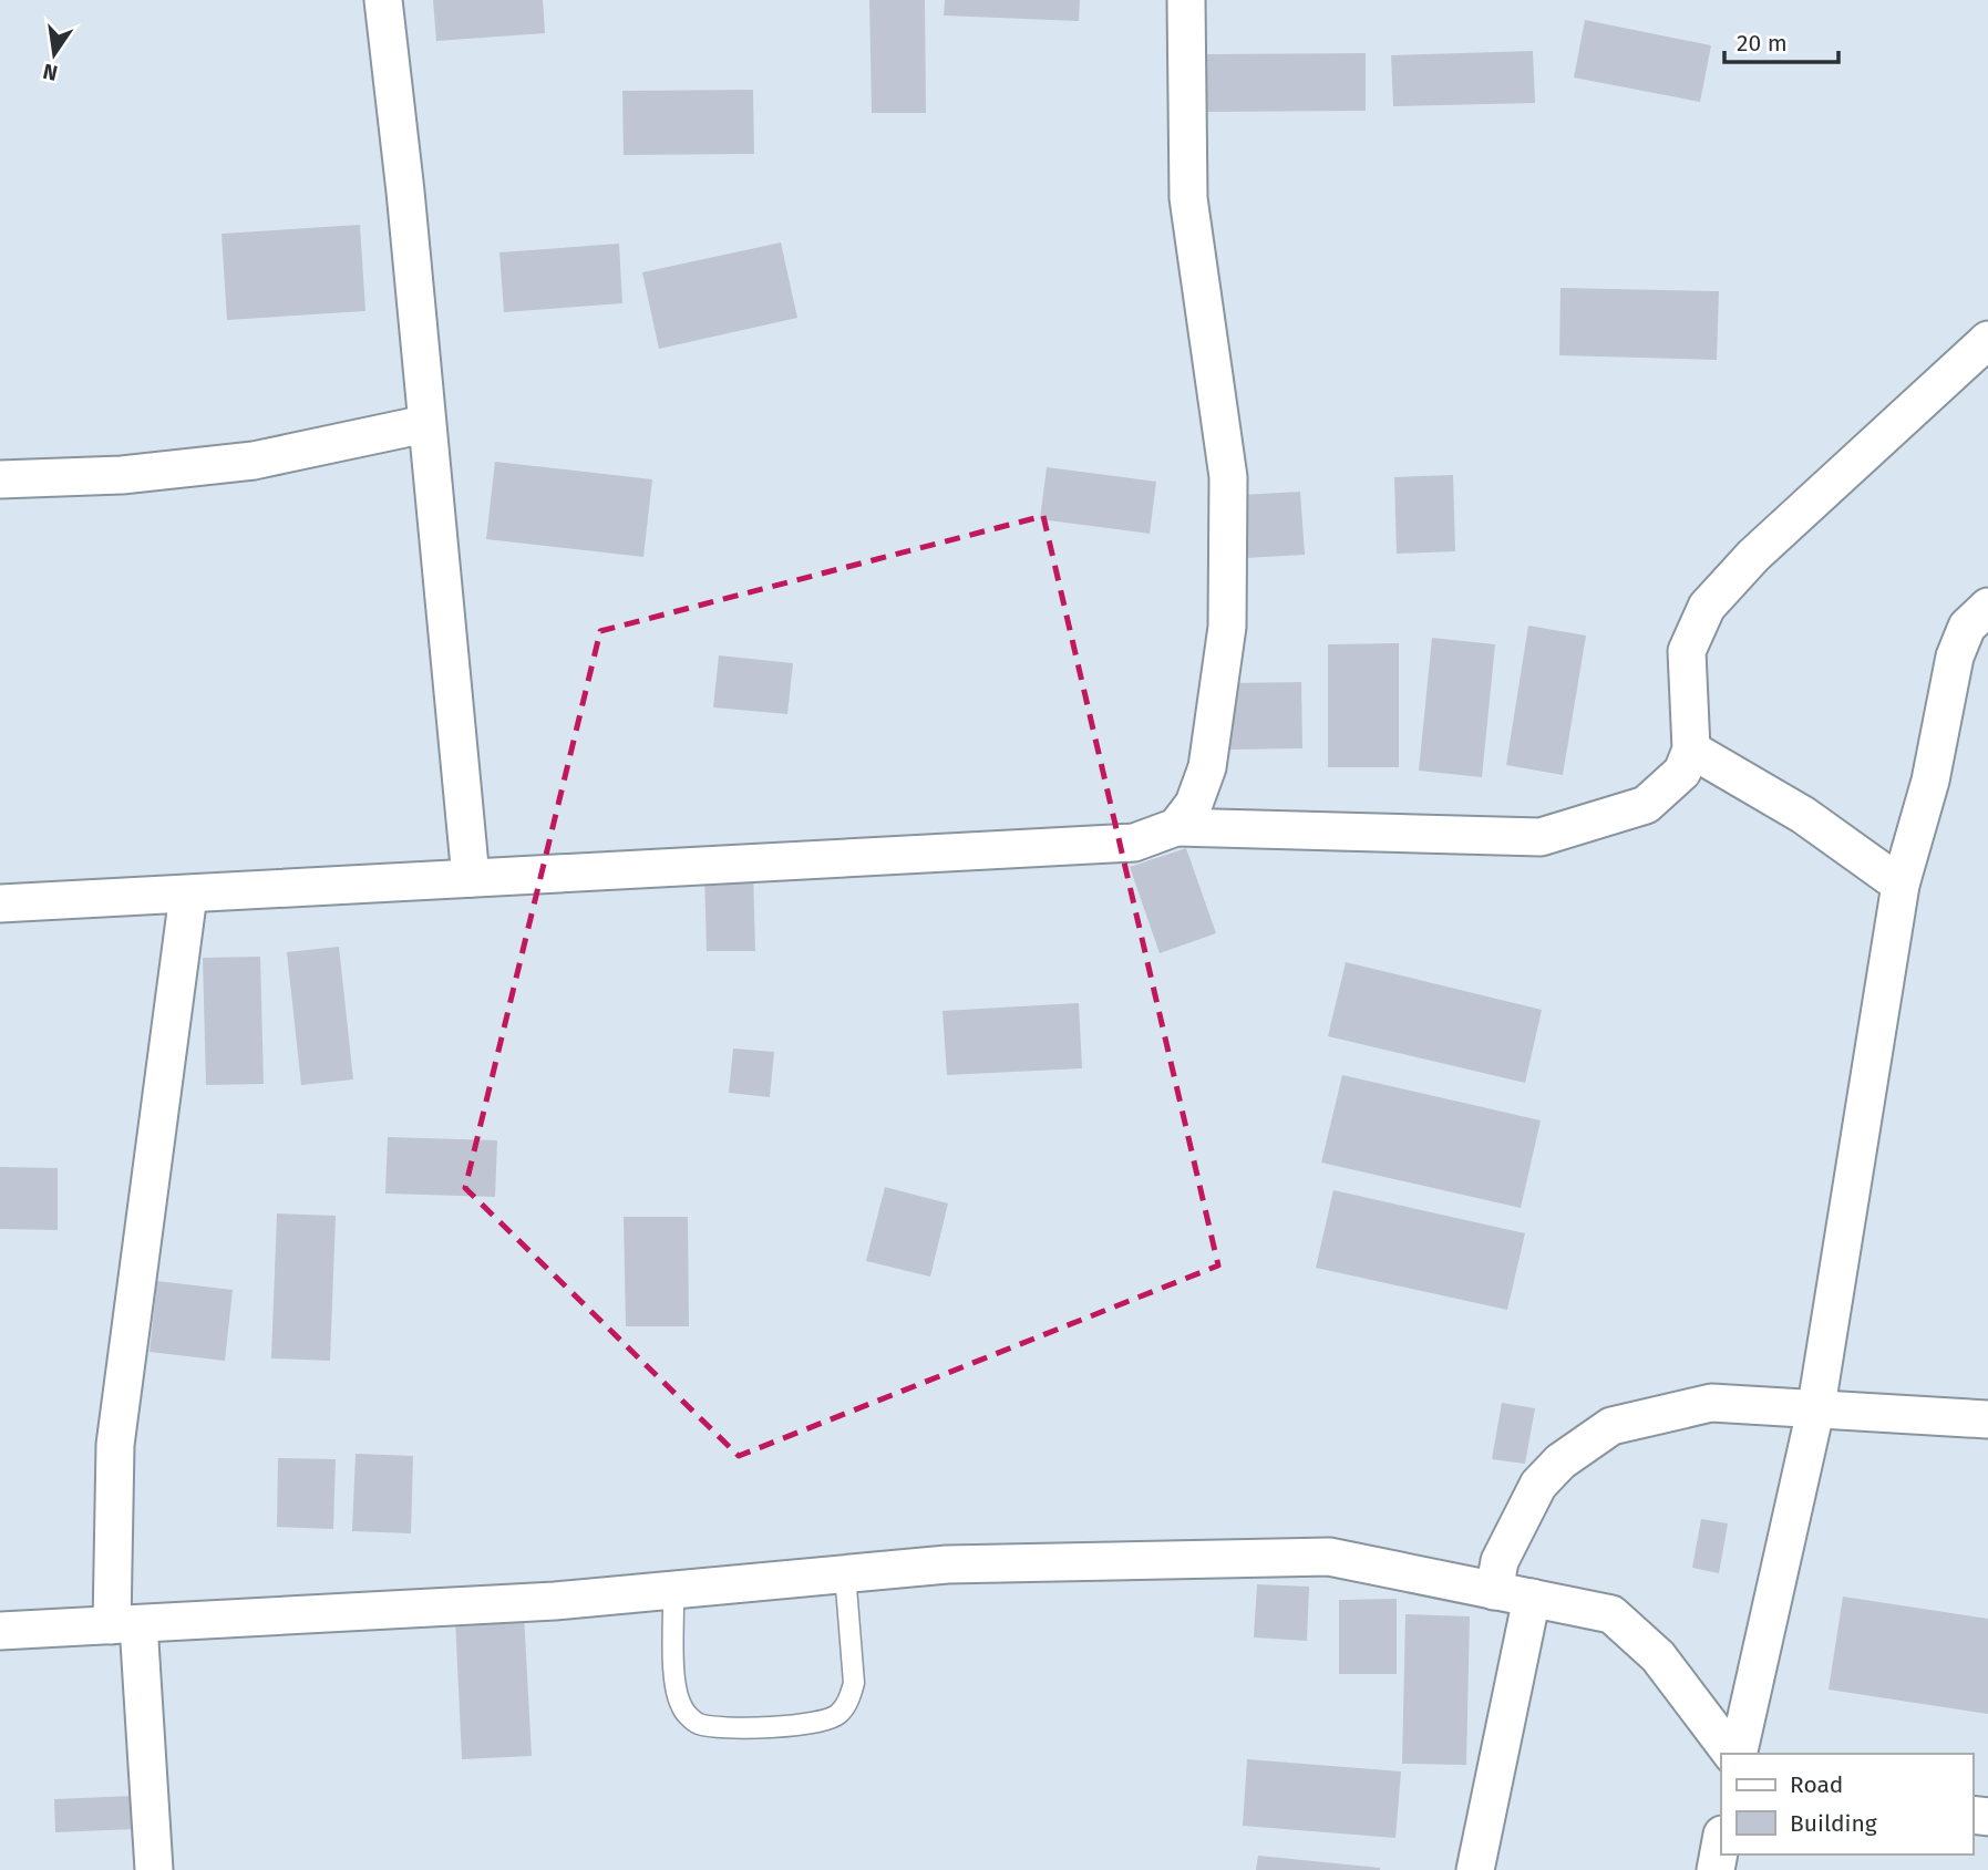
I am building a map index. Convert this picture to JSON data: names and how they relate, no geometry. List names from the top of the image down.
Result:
{
  "legend": ["Road", "Building"],
  "scale_bar": "20 m",
  "north": "bottom"
}
